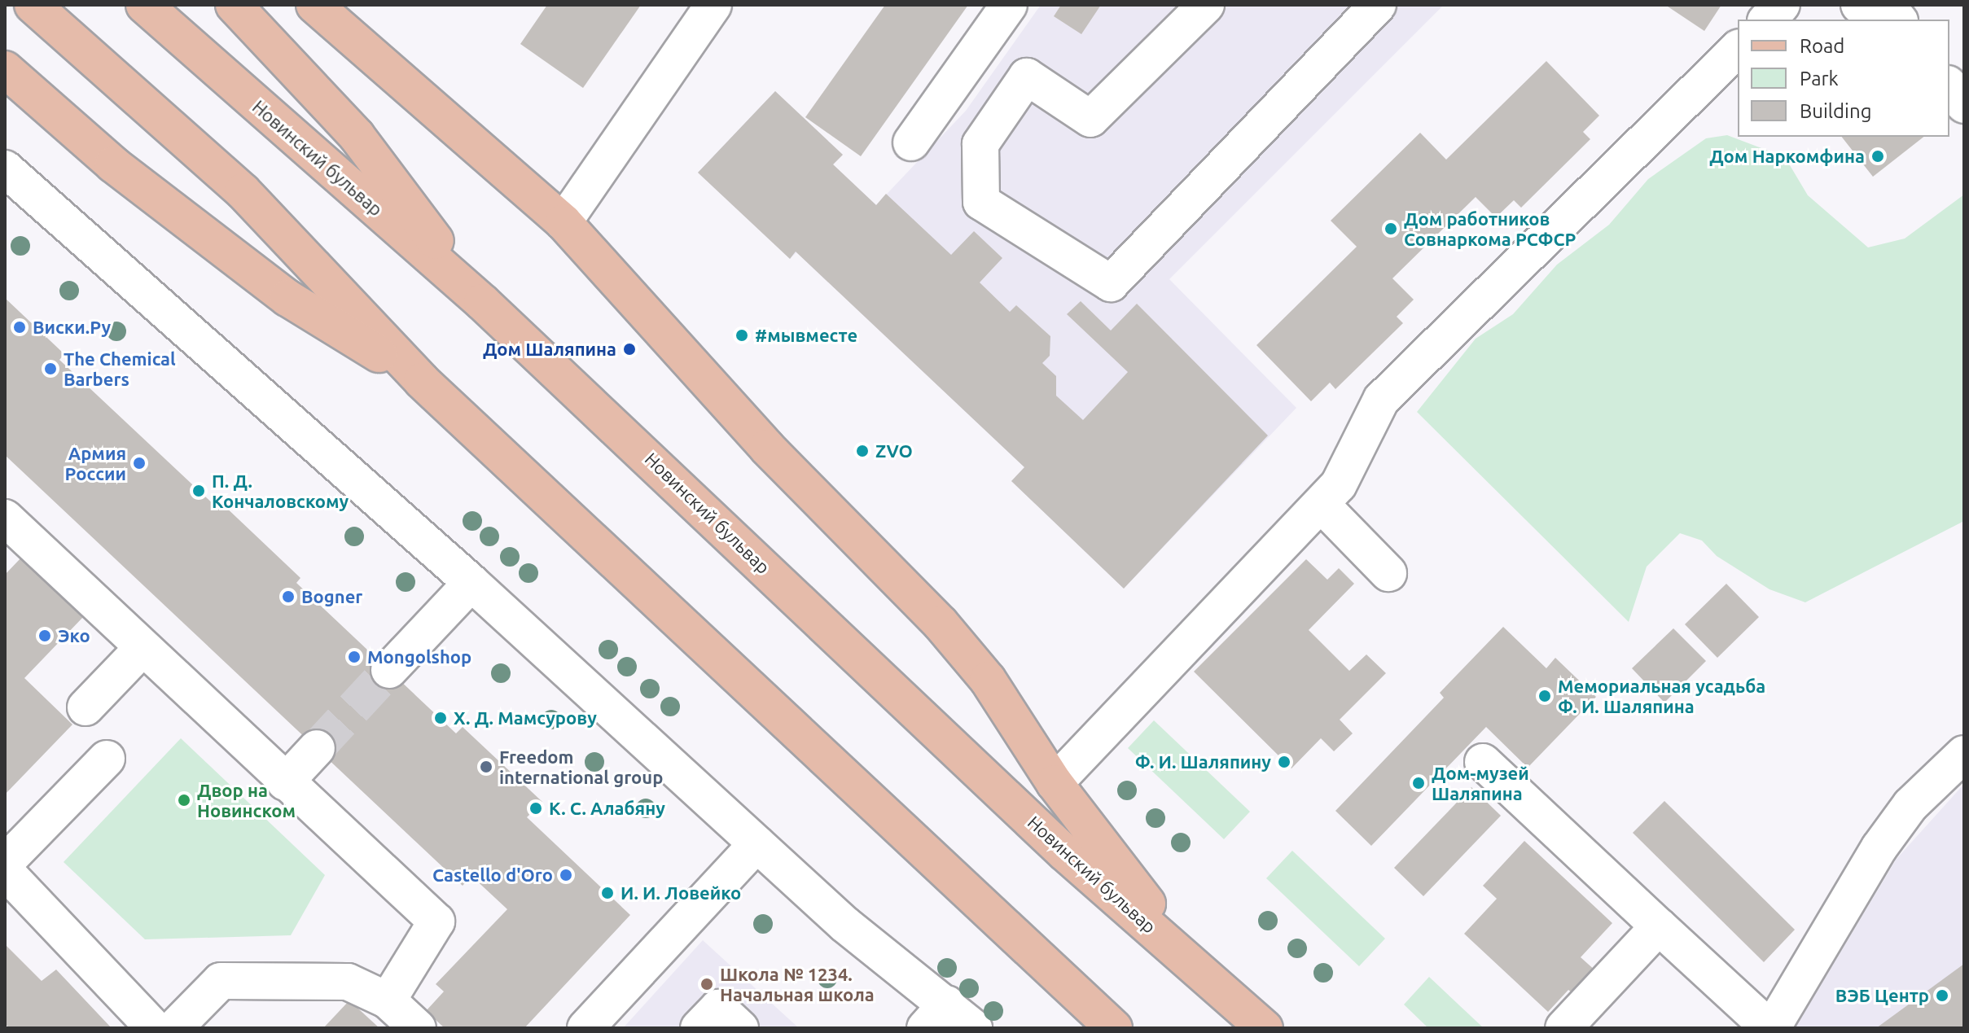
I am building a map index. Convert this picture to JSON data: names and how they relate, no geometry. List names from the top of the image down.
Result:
{
  "streets": {
    "main road": ["Новинский бульвар"]
  },
  "places": [
    "Дом Наркомфина",
    "Дом работников Совнаркома РСФСР",
    "Виски.Ру",
    "#мывместе",
    "Дом Шаляпина",
    "The Chemical Barbers",
    "ZVO",
    "Армия России",
    "П. Д. Кончаловскому",
    "Bogner",
    "Эко",
    "Mongolshop",
    "Мемориальная усадьба Ф. И. Шаляпина",
    "Х. Д. Мамсурову",
    "Ф. И. Шаляпину",
    "Freedom international group",
    "Дом-музей Шаляпина",
    "Двор на Новинском",
    "К. С. Алабяну",
    "Castello d'Oro",
    "И. И. Ловейко",
    "Школа № 1234. Начальная школа",
    "ВЭБ Центр"
  ],
  "legend": ["Road", "Park", "Building"]
}
